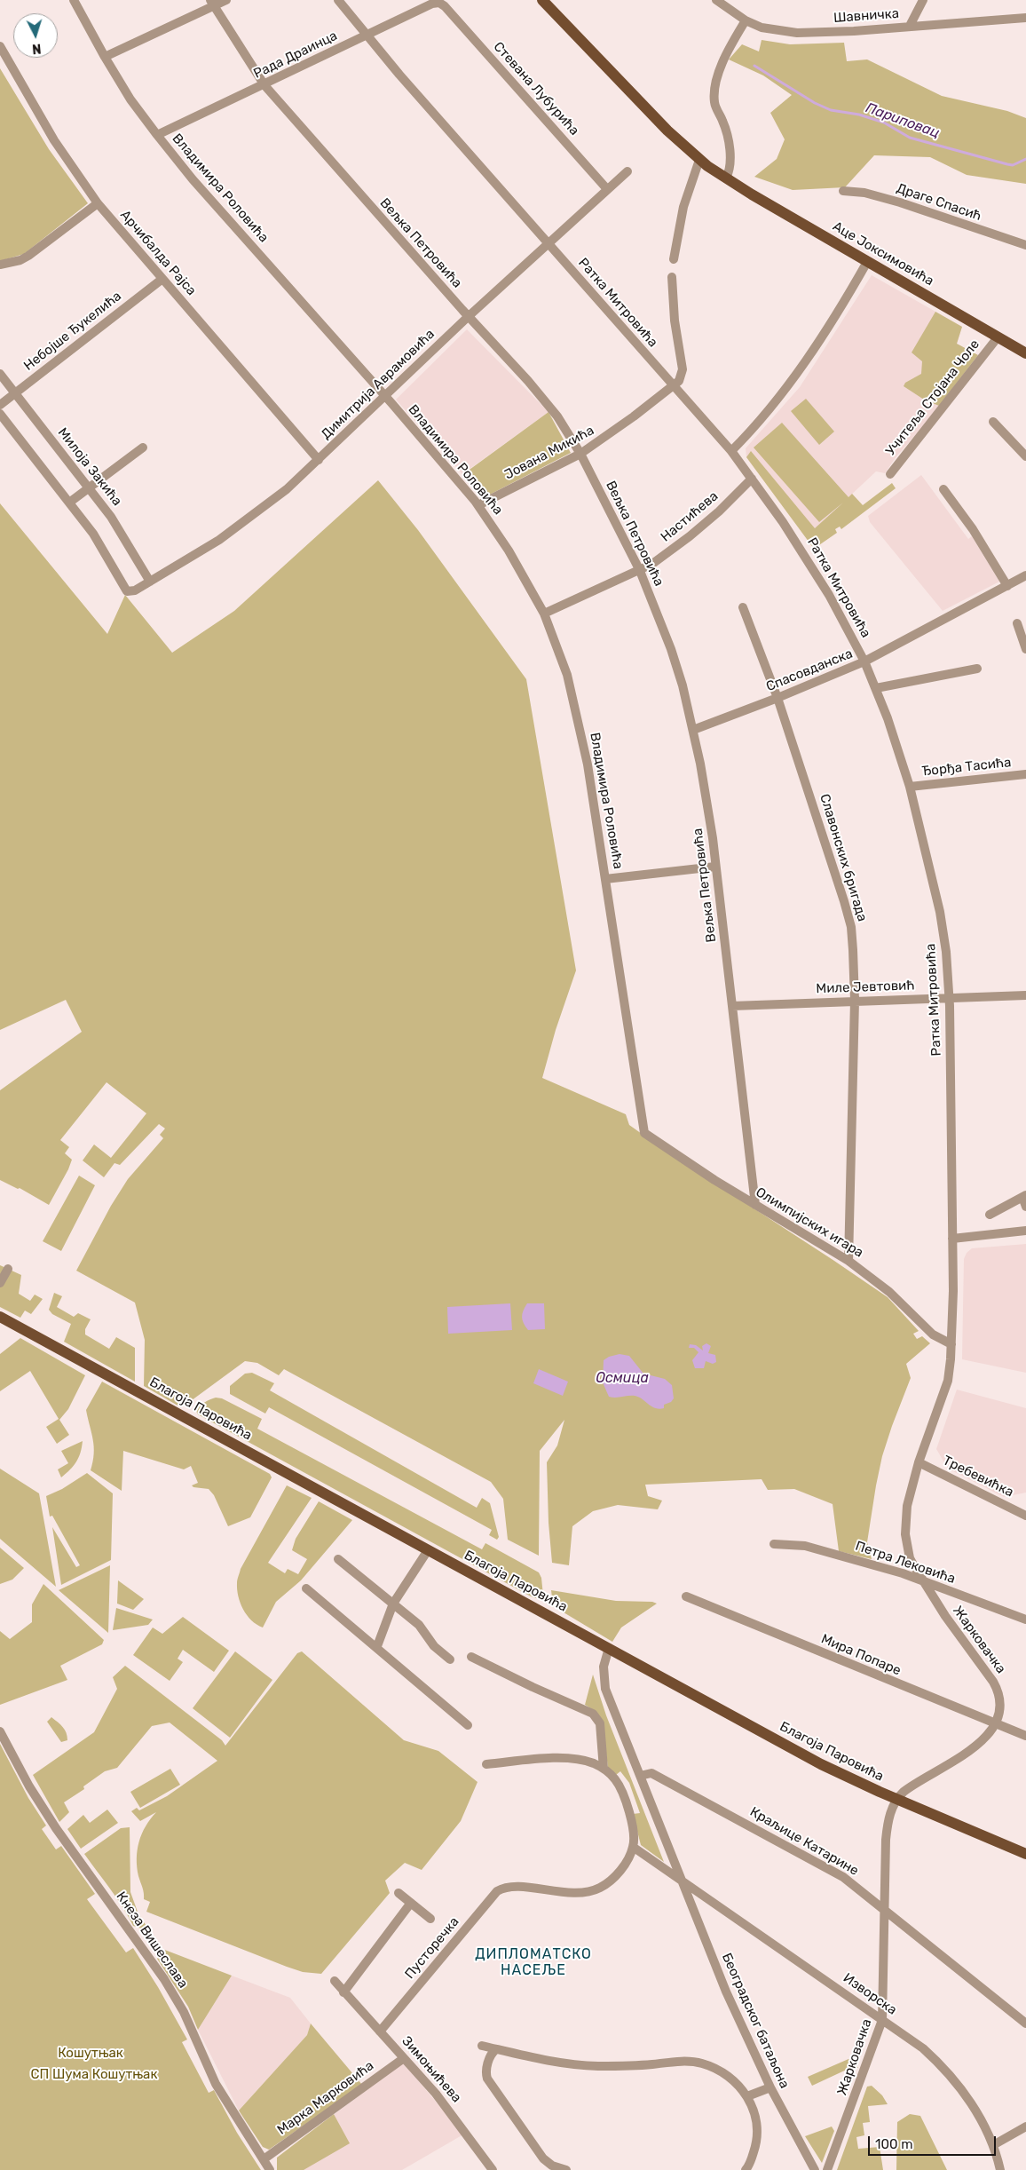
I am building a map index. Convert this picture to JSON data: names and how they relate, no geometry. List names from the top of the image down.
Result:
{
  "streets": {
    "main road": ["Аце Јоксимовића", "Благоја Паровића"],
    "street": [
      "Шавничка",
      "Рада Драинца",
      "Стевана Лубурића",
      "Владимира Роловића",
      "Драге Спасић",
      "Вељка Петровића",
      "Арчибалда Рајса",
      "Ратка Митровића",
      "Небојше Ђукелића",
      "Димитрија Аврамовића",
      "Учитеља Стојана Чоле",
      "Јована Микића",
      "Милоја Закића",
      "Настићева",
      "Спасовданска",
      "Ђорђа Тасића",
      "Славонских бригада",
      "Миле Јевтовић",
      "Олимпијских игара",
      "Требевићка",
      "Петра Лековића",
      "Жарковачка",
      "Мира Попаре",
      "Краљице Катарине",
      "Кнеза Вишеслава",
      "Пусторечка",
      "Изворска",
      "Београдског батаљона",
      "Зимоњићева",
      "Марка Марковића"
    ]
  },
  "crossings": [
    ["Рада Драинца", "Стевана Лубурића"],
    ["Рада Драинца", "Владимира Роловића"],
    ["Рада Драинца", "Вељка Петровића"],
    ["Рада Драинца", "Ратка Митровића"],
    ["Стевана Лубурића", "Димитрија Аврамовића"],
    ["Владимира Роловића", "Димитрија Аврамовића"],
    ["Владимира Роловића", "Јована Микића"],
    ["Владимира Роловића", "Настићева"],
    ["Владимира Роловића", "Олимпијских игара"],
    ["Вељка Петровића", "Димитрија Аврамовића"],
    ["Вељка Петровића", "Јована Микића"],
    ["Вељка Петровића", "Настићева"],
    ["Вељка Петровића", "Спасовданска"],
    ["Вељка Петровића", "Миле Јевтовић"],
    ["Вељка Петровића", "Олимпијских игара"],
    ["Арчибалда Рајса", "Небојше Ђукелића"],
    ["Арчибалда Рајса", "Димитрија Аврамовића"],
    ["Аце Јоксимовића", "Учитеља Стојана Чоле"],
    ["Ратка Митровића", "Димитрија Аврамовића"],
    ["Ратка Митровића", "Јована Микића"],
    ["Ратка Митровића", "Настићева"],
    ["Ратка Митровића", "Спасовданска"],
    ["Ратка Митровића", "Ђорђа Тасића"],
    ["Ратка Митровића", "Миле Јевтовић"],
    ["Ратка Митровића", "Олимпијских игара"],
    ["Ратка Митровића", "Жарковачка"],
    ["Небојше Ђукелића", "Милоја Закића"],
    ["Димитрија Аврамовића", "Милоја Закића"],
    ["Спасовданска", "Славонских бригада"],
    ["Славонских бригада", "Миле Јевтовић"],
    ["Славонских бригада", "Олимпијских игара"],
    ["Олимпијских игара", "Жарковачка"],
    ["Благоја Паровића", "Жарковачка"],
    ["Благоја Паровића", "Београдског батаљона"],
    ["Требевићка", "Жарковачка"],
    ["Петра Лековића", "Жарковачка"],
    ["Жарковачка", "Мира Попаре"],
    ["Жарковачка", "Краљице Катарине"],
    ["Жарковачка", "Изворска"],
    ["Краљице Катарине", "Београдског батаљона"],
    ["Кнеза Вишеслава", "Марка Марковића"],
    ["Пусторечка", "Зимоњићева"],
    ["Изворска", "Београдског батаљона"],
    ["Зимоњићева", "Марка Марковића"]
  ],
  "districts": ["ДИПЛОМАТСКО НАСЕЉЕ"],
  "water": ["Париповац", "Осмица"],
  "parks": ["Кошутњак", "СП Шума Кошутњак"],
  "scale_bar": "100 m",
  "north": "bottom"
}
